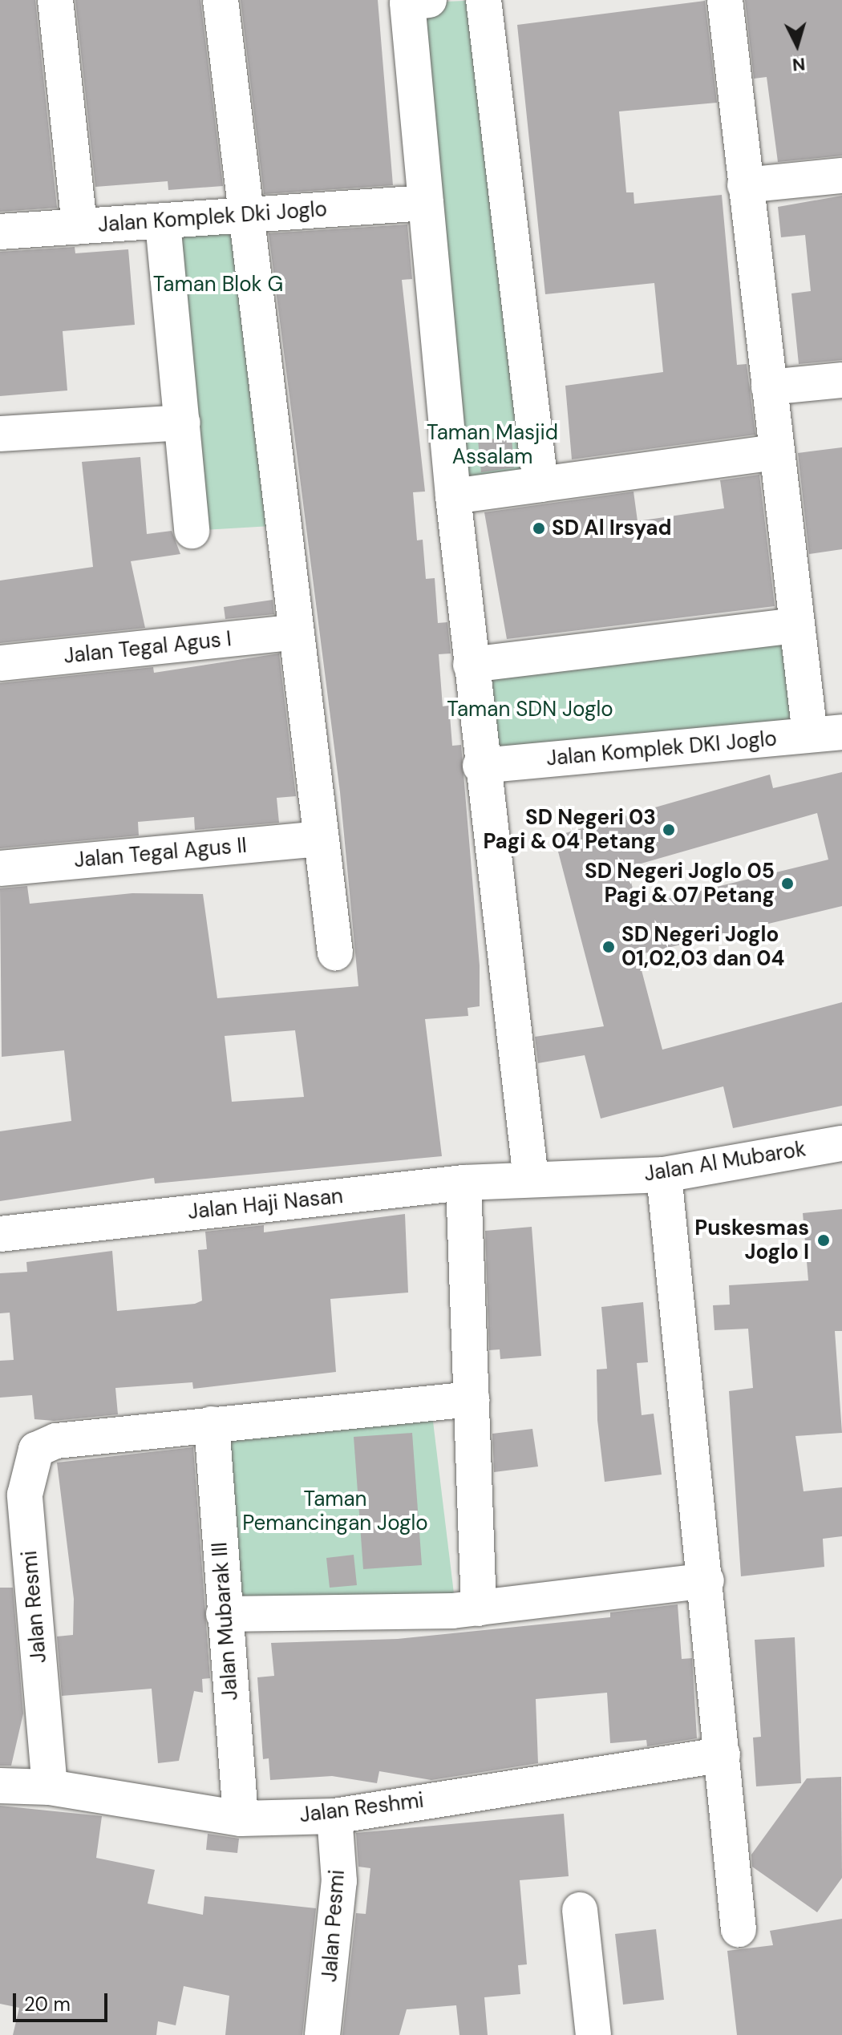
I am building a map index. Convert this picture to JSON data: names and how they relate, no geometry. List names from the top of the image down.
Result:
{
  "streets": {
    "street": [
      "Jalan Komplek Dki Joglo",
      "Jalan Tegal Agus I",
      "Jalan Komplek DKI Joglo",
      "Jalan Tegal Agus II",
      "Jalan Al Mubarok",
      "Jalan Haji Nasan",
      "Jalan Resmi",
      "Jalan Mubarak III",
      "Jalan Reshmi",
      "Jalan Pesmi"
    ]
  },
  "crossings": [
    ["Jalan Al Mubarok", "Jalan Haji Nasan"],
    ["Jalan Resmi", "Jalan Mubarak III"],
    ["Jalan Resmi", "Jalan Reshmi"],
    ["Jalan Mubarak III", "Jalan Reshmi"],
    ["Jalan Reshmi", "Jalan Pesmi"]
  ],
  "parks": [
    "Taman Blok G",
    "Taman Masjid Assalam",
    "Taman SDN Joglo",
    "Taman Pemancingan Joglo"
  ],
  "places": [
    "SD Al Irsyad",
    "SD Negeri 03 Pagi & 04 Petang",
    "SD Negeri Joglo 05 Pagi & 07 Petang",
    "SD Negeri Joglo 01,02,03 dan 04",
    "Puskesmas Joglo I"
  ],
  "scale_bar": "20 m",
  "north": "bottom"
}
